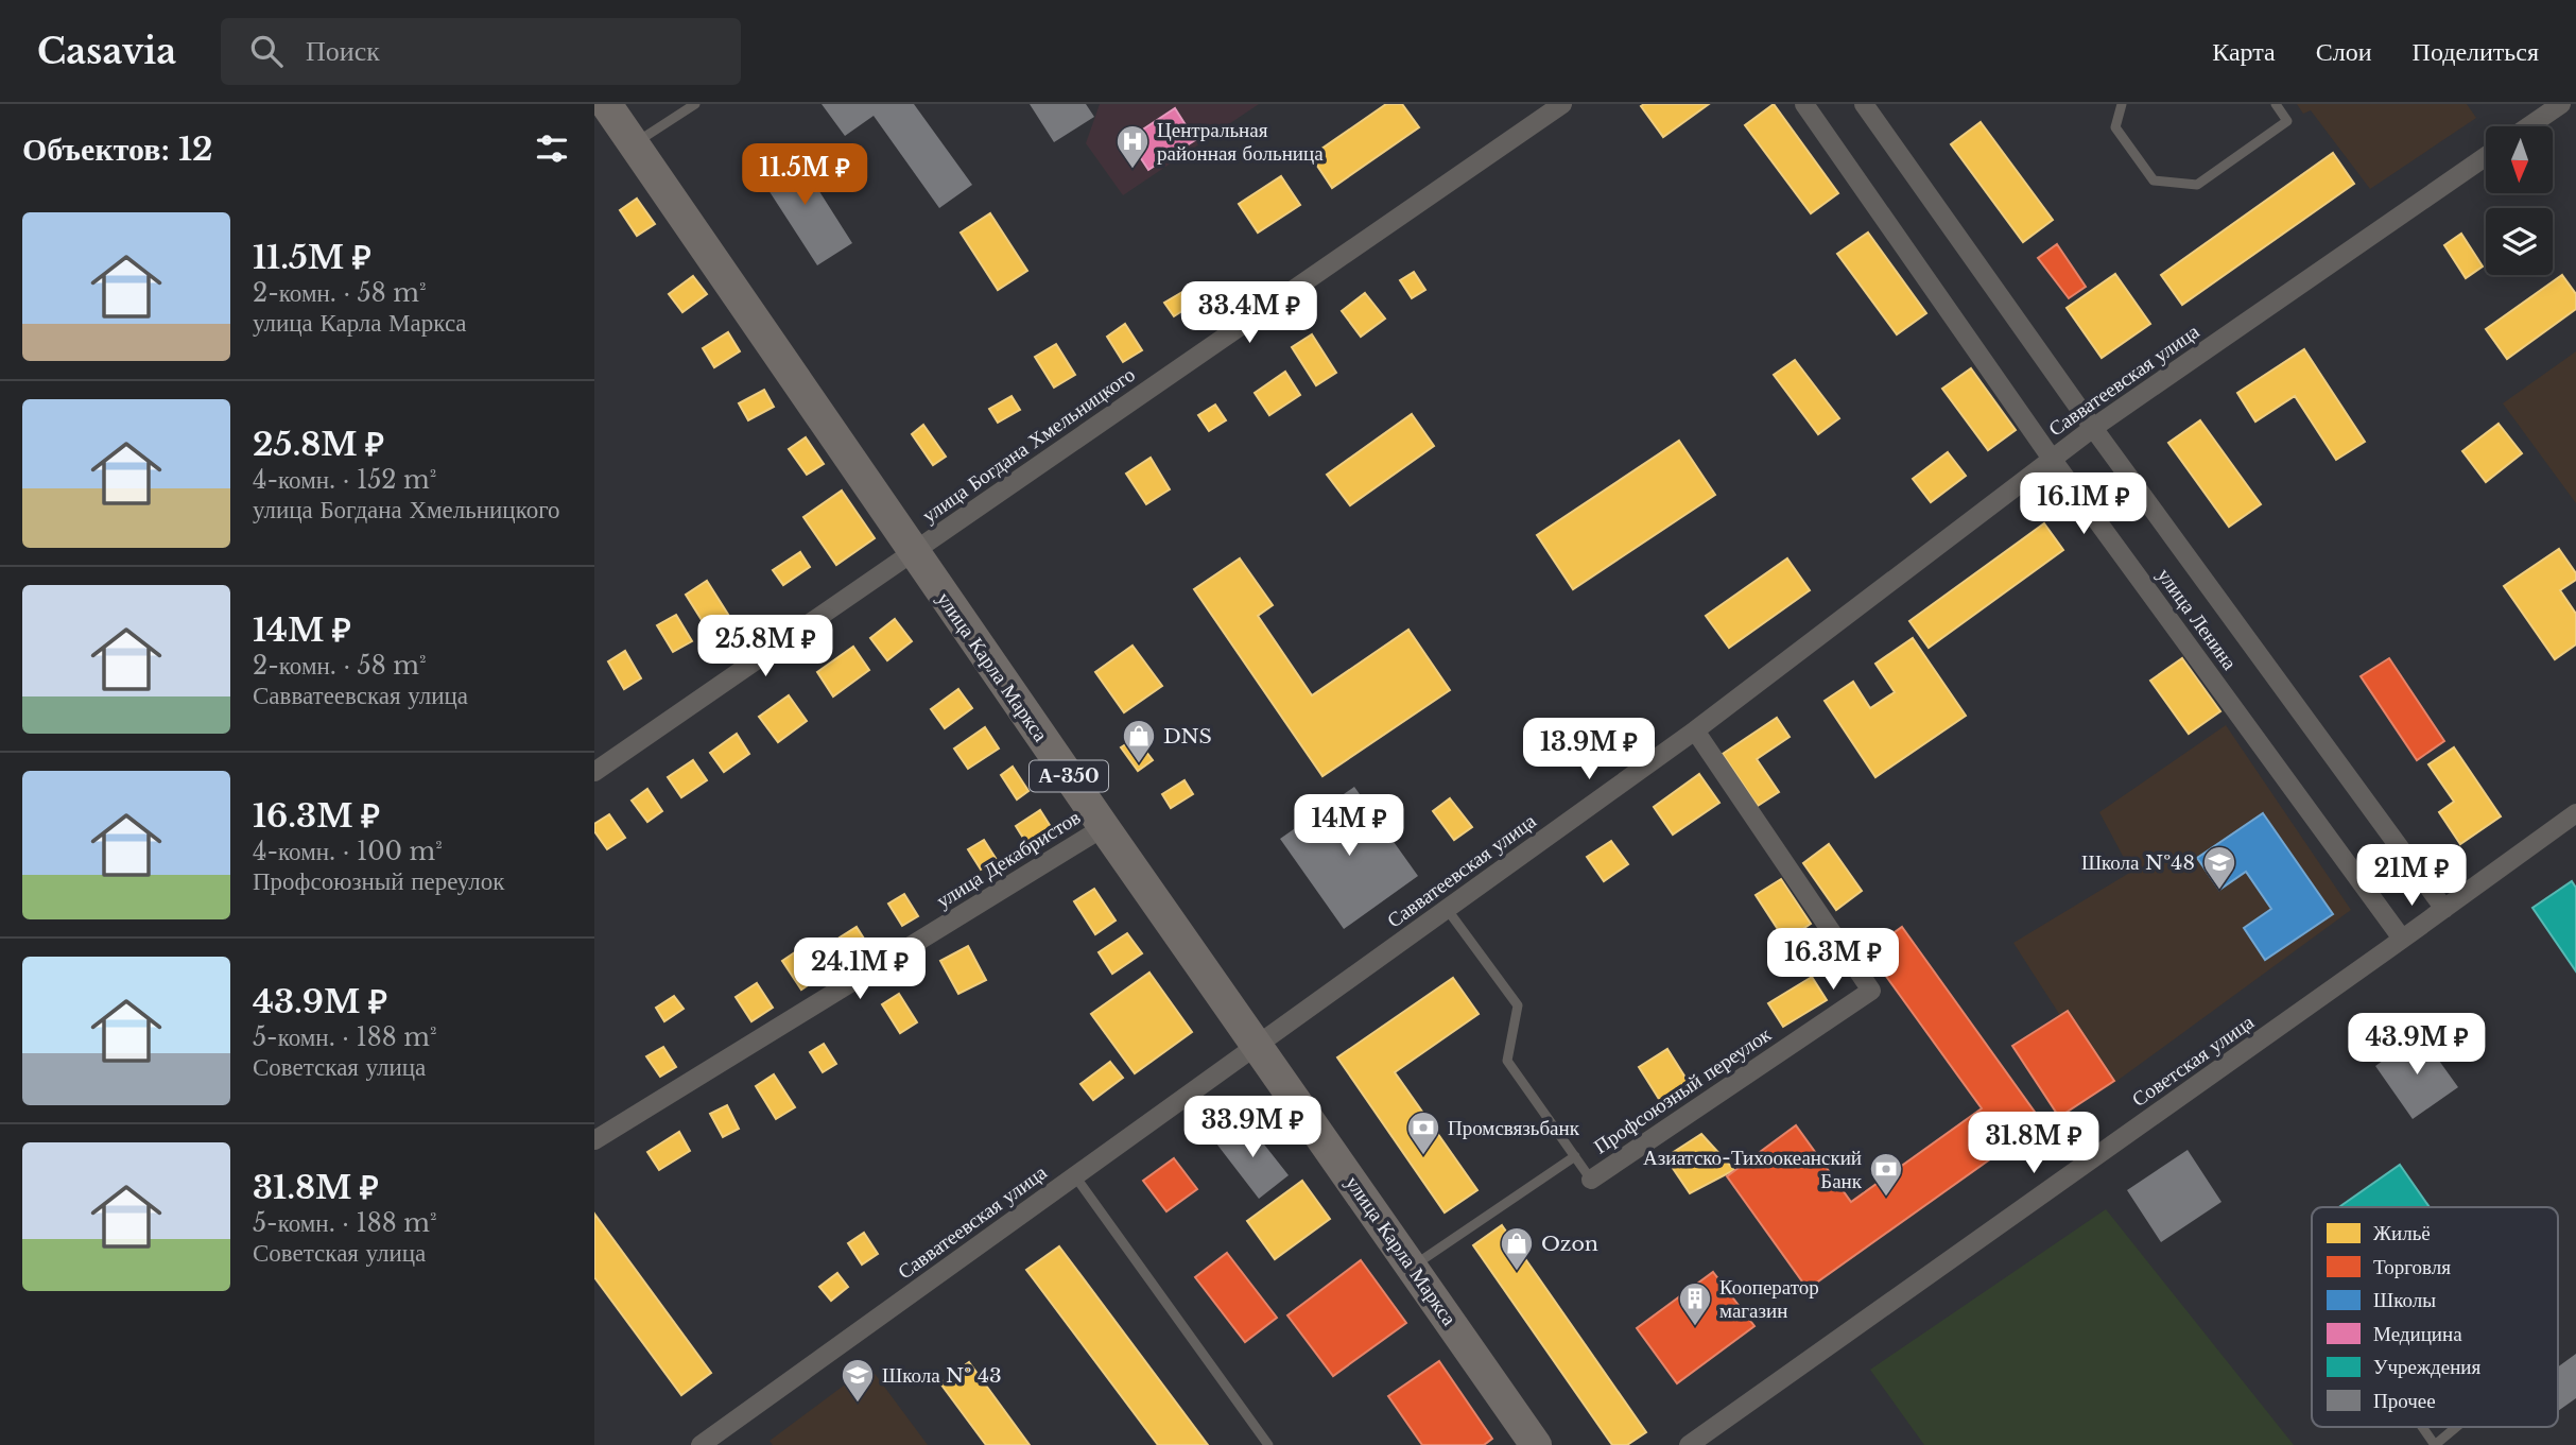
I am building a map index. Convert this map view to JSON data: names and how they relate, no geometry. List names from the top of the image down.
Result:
{
  "streets": {
    "highway": ["улица Карла Маркса", "А-350"],
    "street": [
      "Савватеевская улица",
      "улица Богдана Хмельницкого",
      "улица Ленина",
      "улица Декабристов",
      "Советская улица",
      "Профсоюзный переулок"
    ]
  },
  "crossings": [
    ["Савватеевская улица", "улица Ленина"],
    ["Савватеевская улица", "улица Карла Маркса"],
    ["Савватеевская улица", "Профсоюзный переулок"],
    ["улица Богдана Хмельницкого", "улица Карла Маркса"],
    ["улица Ленина", "Советская улица"],
    ["улица Карла Маркса", "улица Декабристов"]
  ],
  "places": {
    "hospital": ["Центральная районная больница"],
    "shop": ["DNS", "Ozon"],
    "school or university": ["Школа №48", "Школа № 43"],
    "bank": ["Промсвязьбанк", "Азиатско-Тихоокеанский Банк"],
    "building": ["Кооператор магазин"]
  },
  "legend": [
    "Жильё",
    "Торговля",
    "Школы",
    "Медицина",
    "Учреждения",
    "Прочее"
  ],
  "north": "bottom",
  "page": {
    "header": "Casavia",
    "search": "Поиск",
    "nav": ["Карта", "Слои", "Поделиться"],
    "heading": "Объектов: 12",
    "price": [
      "11.5M ₽",
      "33.4M ₽",
      "16.1M ₽",
      "25.8M ₽",
      "13.9M ₽",
      "14M ₽",
      "21M ₽",
      "16.3M ₽",
      "24.1M ₽",
      "43.9M ₽",
      "33.9M ₽",
      "31.8M ₽"
    ],
    "list": [
      {
        "name": "11.5M ₽",
        "note": "2-комн. · 58 m² · улица Карла Маркса"
      },
      {
        "name": "25.8M ₽",
        "note": "4-комн. · 152 m² · улица Богдана Хмельницкого"
      },
      {
        "name": "14M ₽",
        "note": "2-комн. · 58 m² · Савватеевская улица"
      },
      {
        "name": "16.3M ₽",
        "note": "4-комн. · 100 m² · Профсоюзный переулок"
      },
      {
        "name": "43.9M ₽",
        "note": "5-комн. · 188 m² · Советская улица"
      },
      {
        "name": "31.8M ₽",
        "note": "5-комн. · 188 m² · Советская улица"
      }
    ]
  }
}
